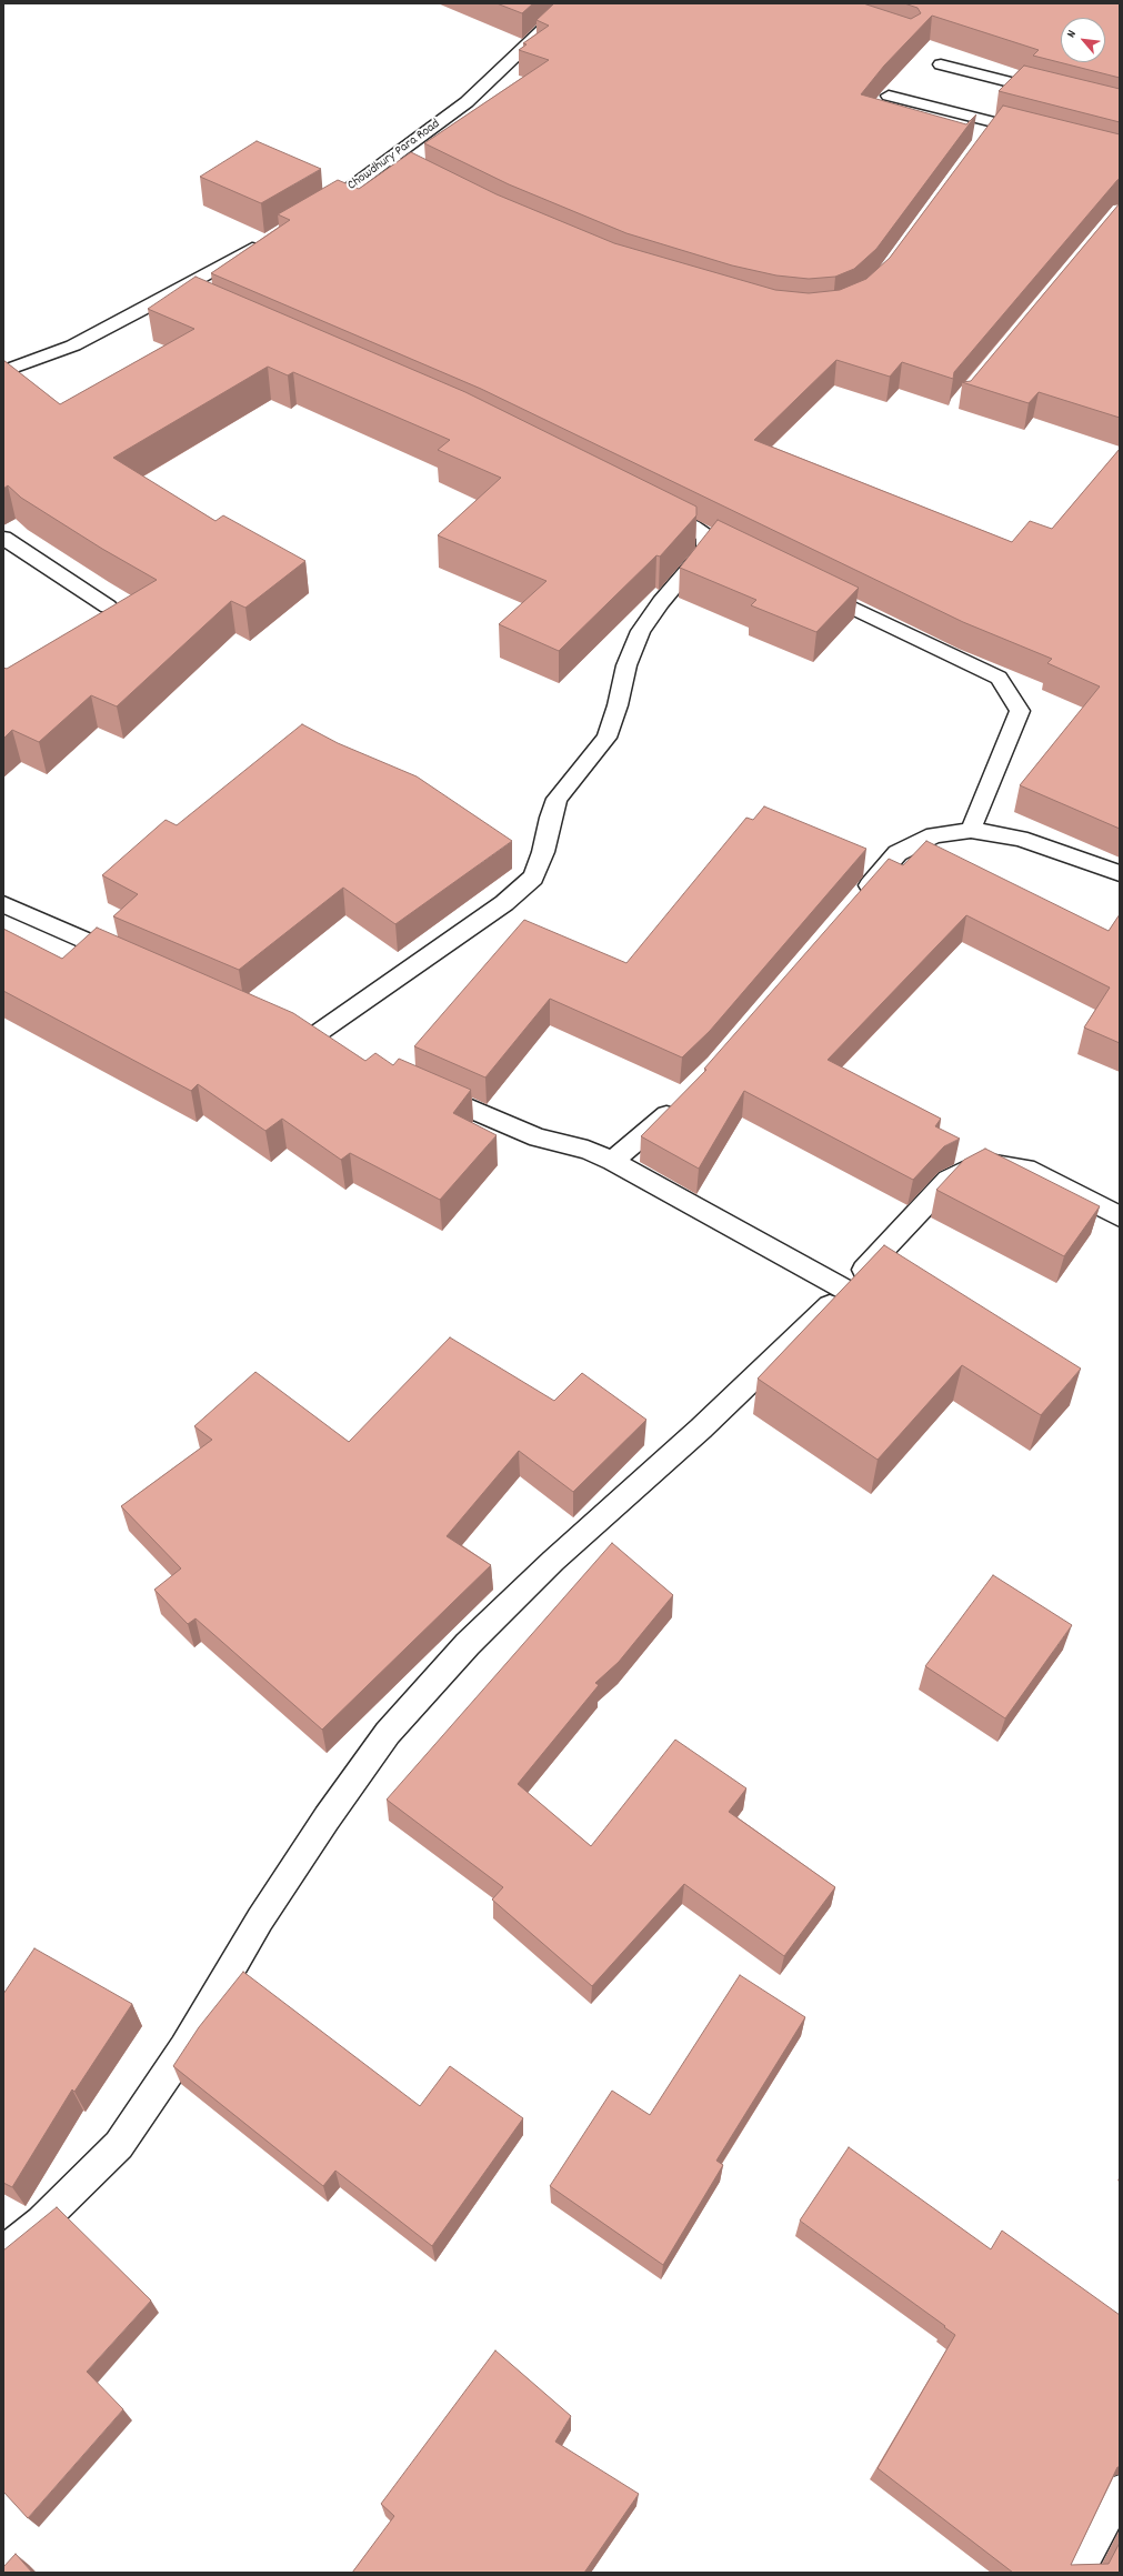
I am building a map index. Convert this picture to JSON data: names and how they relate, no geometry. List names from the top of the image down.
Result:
{
  "streets": {
    "street": ["Chowdhury Para Road"]
  },
  "north": "top left"
}
